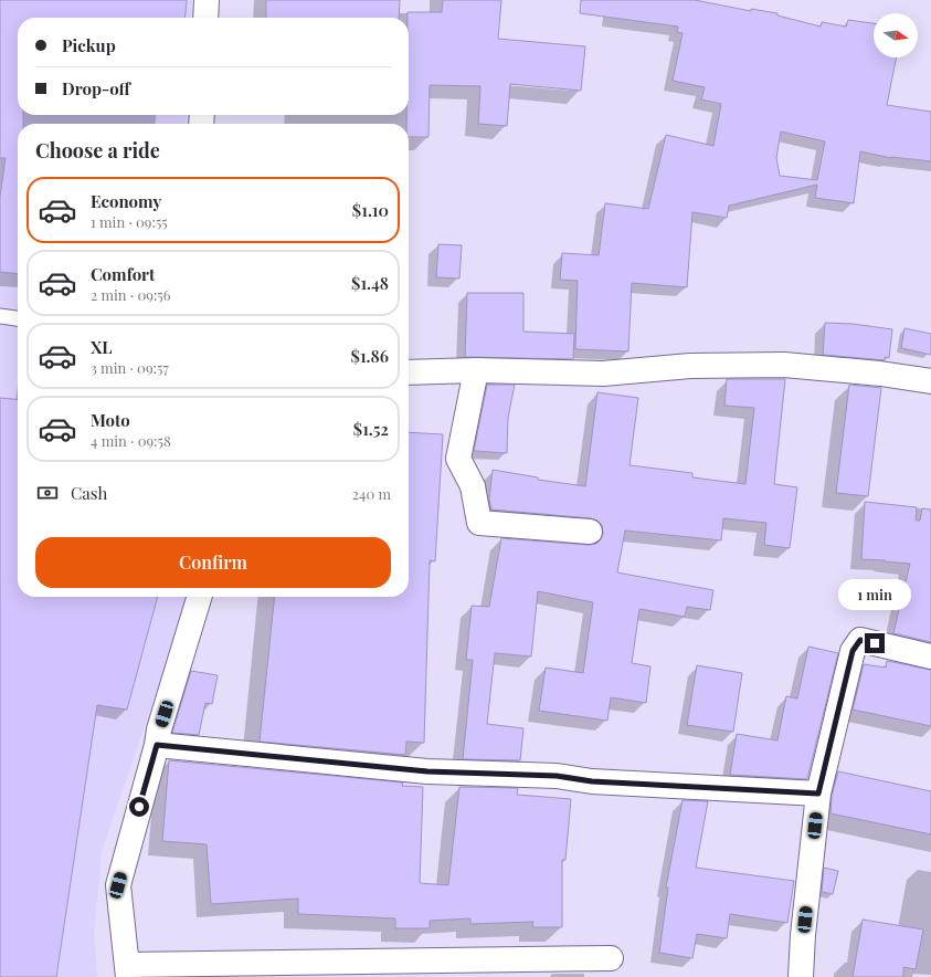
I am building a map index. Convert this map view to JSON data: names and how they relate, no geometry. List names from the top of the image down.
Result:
{
  "north": "right",
  "page": {
    "banner": ["Pickup", "Drop-off"],
    "heading": "Choose a ride",
    "list": [
      {
        "name": "Economy",
        "note": "1 min · 09:55",
        "value": "$1.10"
      },
      {
        "name": "Comfort",
        "note": "2 min · 09:56",
        "value": "$1.48"
      },
      {
        "name": "XL",
        "note": "3 min · 09:57",
        "value": "$1.86"
      },
      {
        "name": "Moto",
        "note": "4 min · 09:58",
        "value": "$1.52"
      }
    ],
    "pay": ["Cash", "240 m"],
    "buttons": "Confirm",
    "bubble": "1 min"
  }
}
